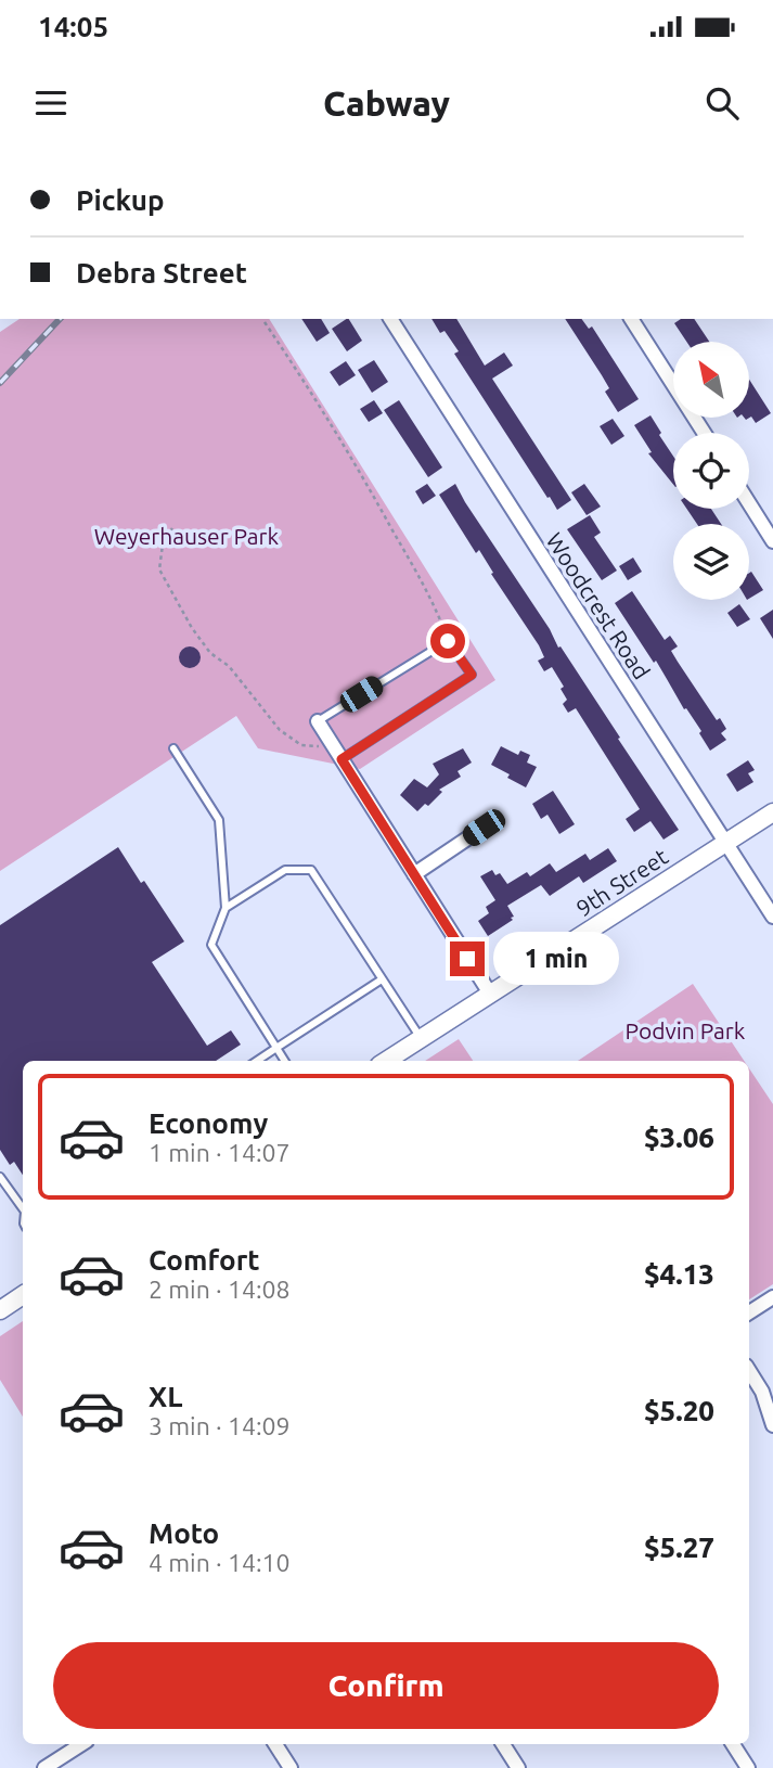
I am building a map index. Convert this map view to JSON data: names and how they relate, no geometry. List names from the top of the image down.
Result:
{
  "streets": {
    "street": ["Woodcrest Road", "9th Street"]
  },
  "crossings": [
    ["Woodcrest Road", "9th Street"]
  ],
  "parks": ["Weyerhauser Park", "Podvin Park"],
  "north": "top left",
  "page": {
    "status": "14:05",
    "header": "Cabway",
    "banner": ["Pickup", "Debra Street"],
    "bubble": "1 min",
    "list": [
      {
        "name": "Economy",
        "note": "1 min · 14:07",
        "value": "$3.06"
      },
      {
        "name": "Comfort",
        "note": "2 min · 14:08",
        "value": "$4.13"
      },
      {
        "name": "XL",
        "note": "3 min · 14:09",
        "value": "$5.20"
      },
      {
        "name": "Moto",
        "note": "4 min · 14:10",
        "value": "$5.27"
      }
    ],
    "buttons": "Confirm"
  }
}
